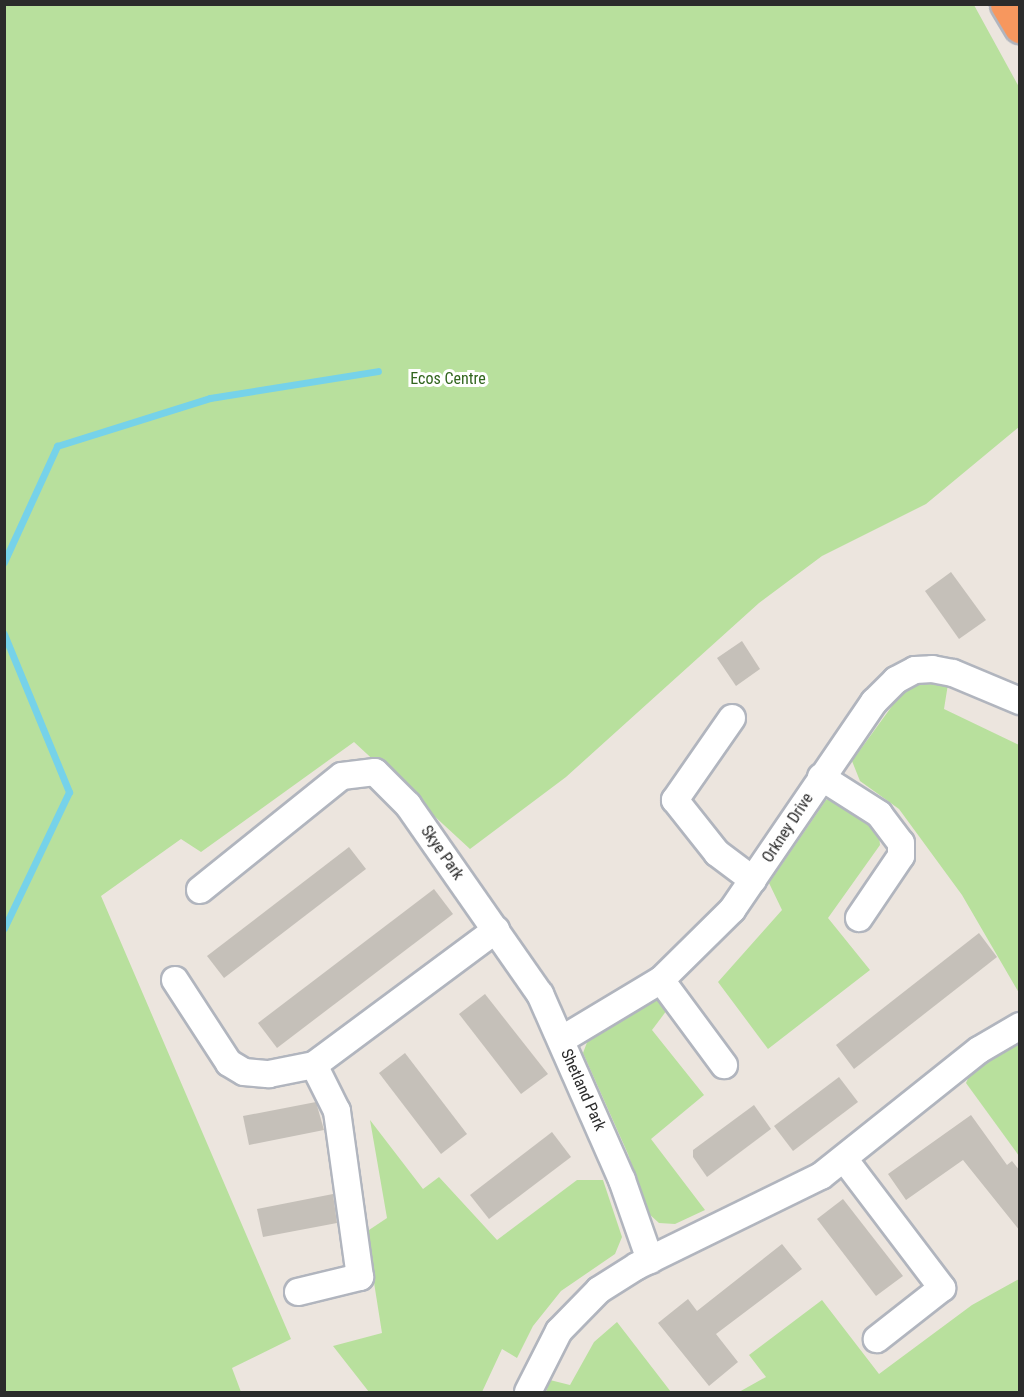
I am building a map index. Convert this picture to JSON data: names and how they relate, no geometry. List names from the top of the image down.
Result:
{
  "streets": {
    "street": ["Orkney Drive", "Skye Park", "Shetland Park"]
  },
  "crossings": [
    ["Orkney Drive", "Shetland Park"],
    ["Skye Park", "Shetland Park"]
  ],
  "parks": ["Ecos Centre"]
}
